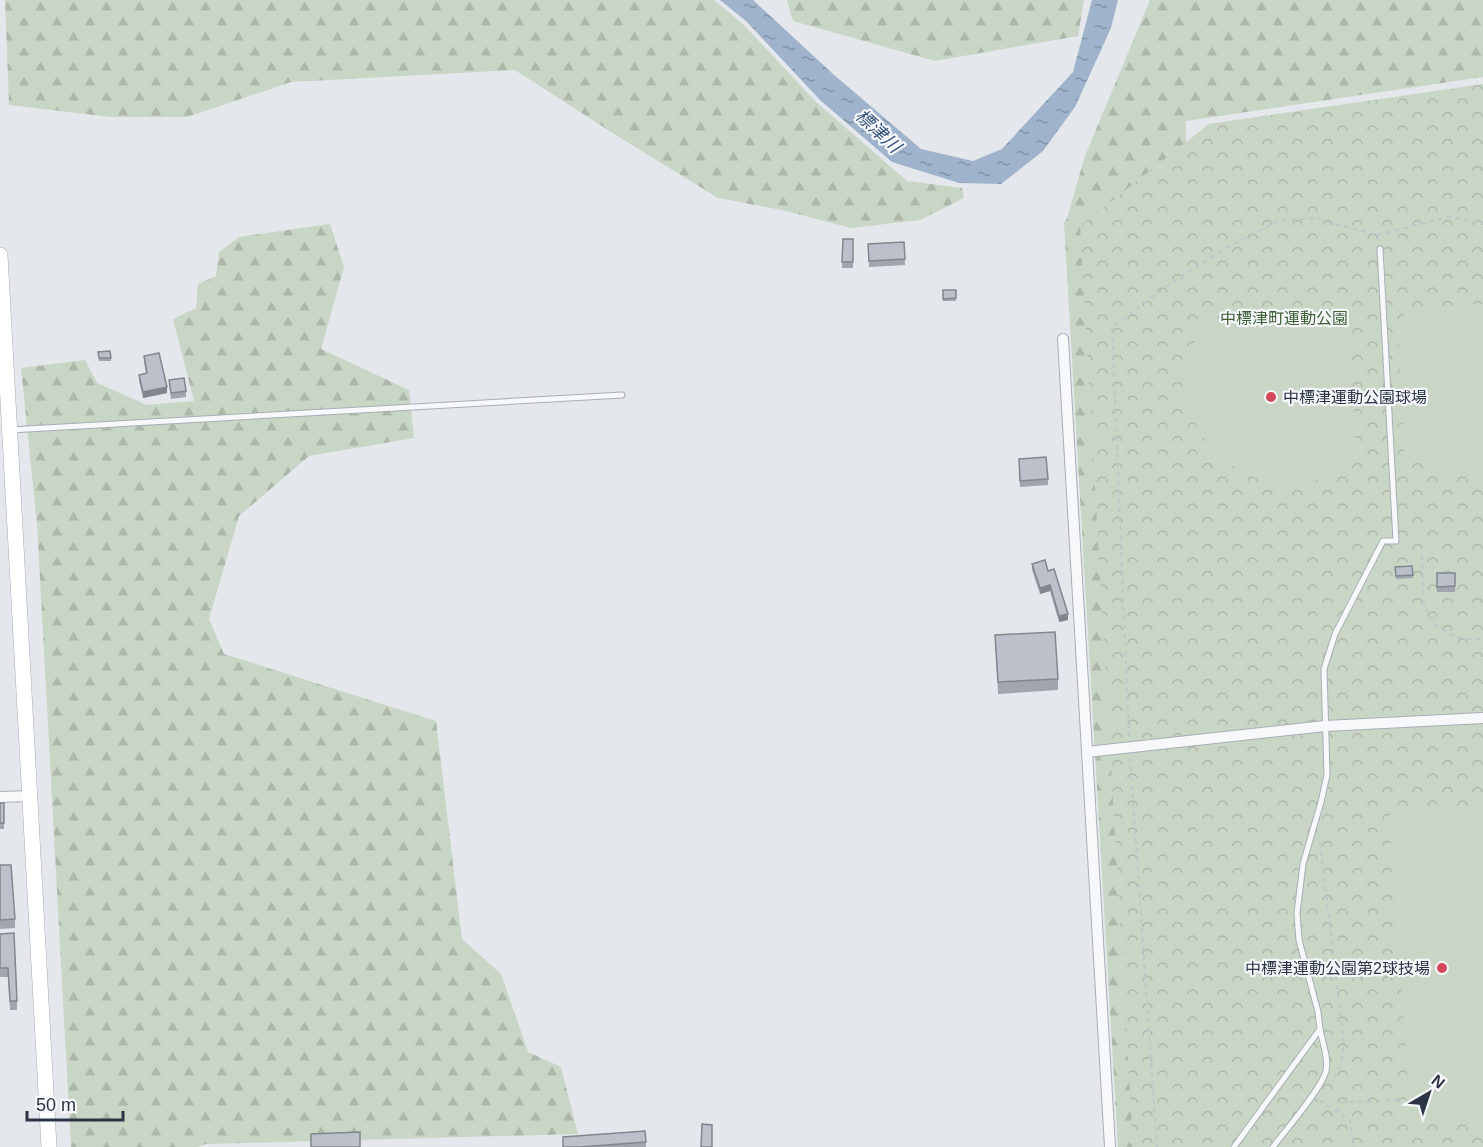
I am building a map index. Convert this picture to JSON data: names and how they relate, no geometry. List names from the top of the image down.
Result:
{
  "water": ["標津川"],
  "parks": ["中標津町運動公園"],
  "places": ["中標津運動公園球場", "中標津運動公園第2球技場"],
  "scale_bar": "50 m",
  "north": "top right"
}
